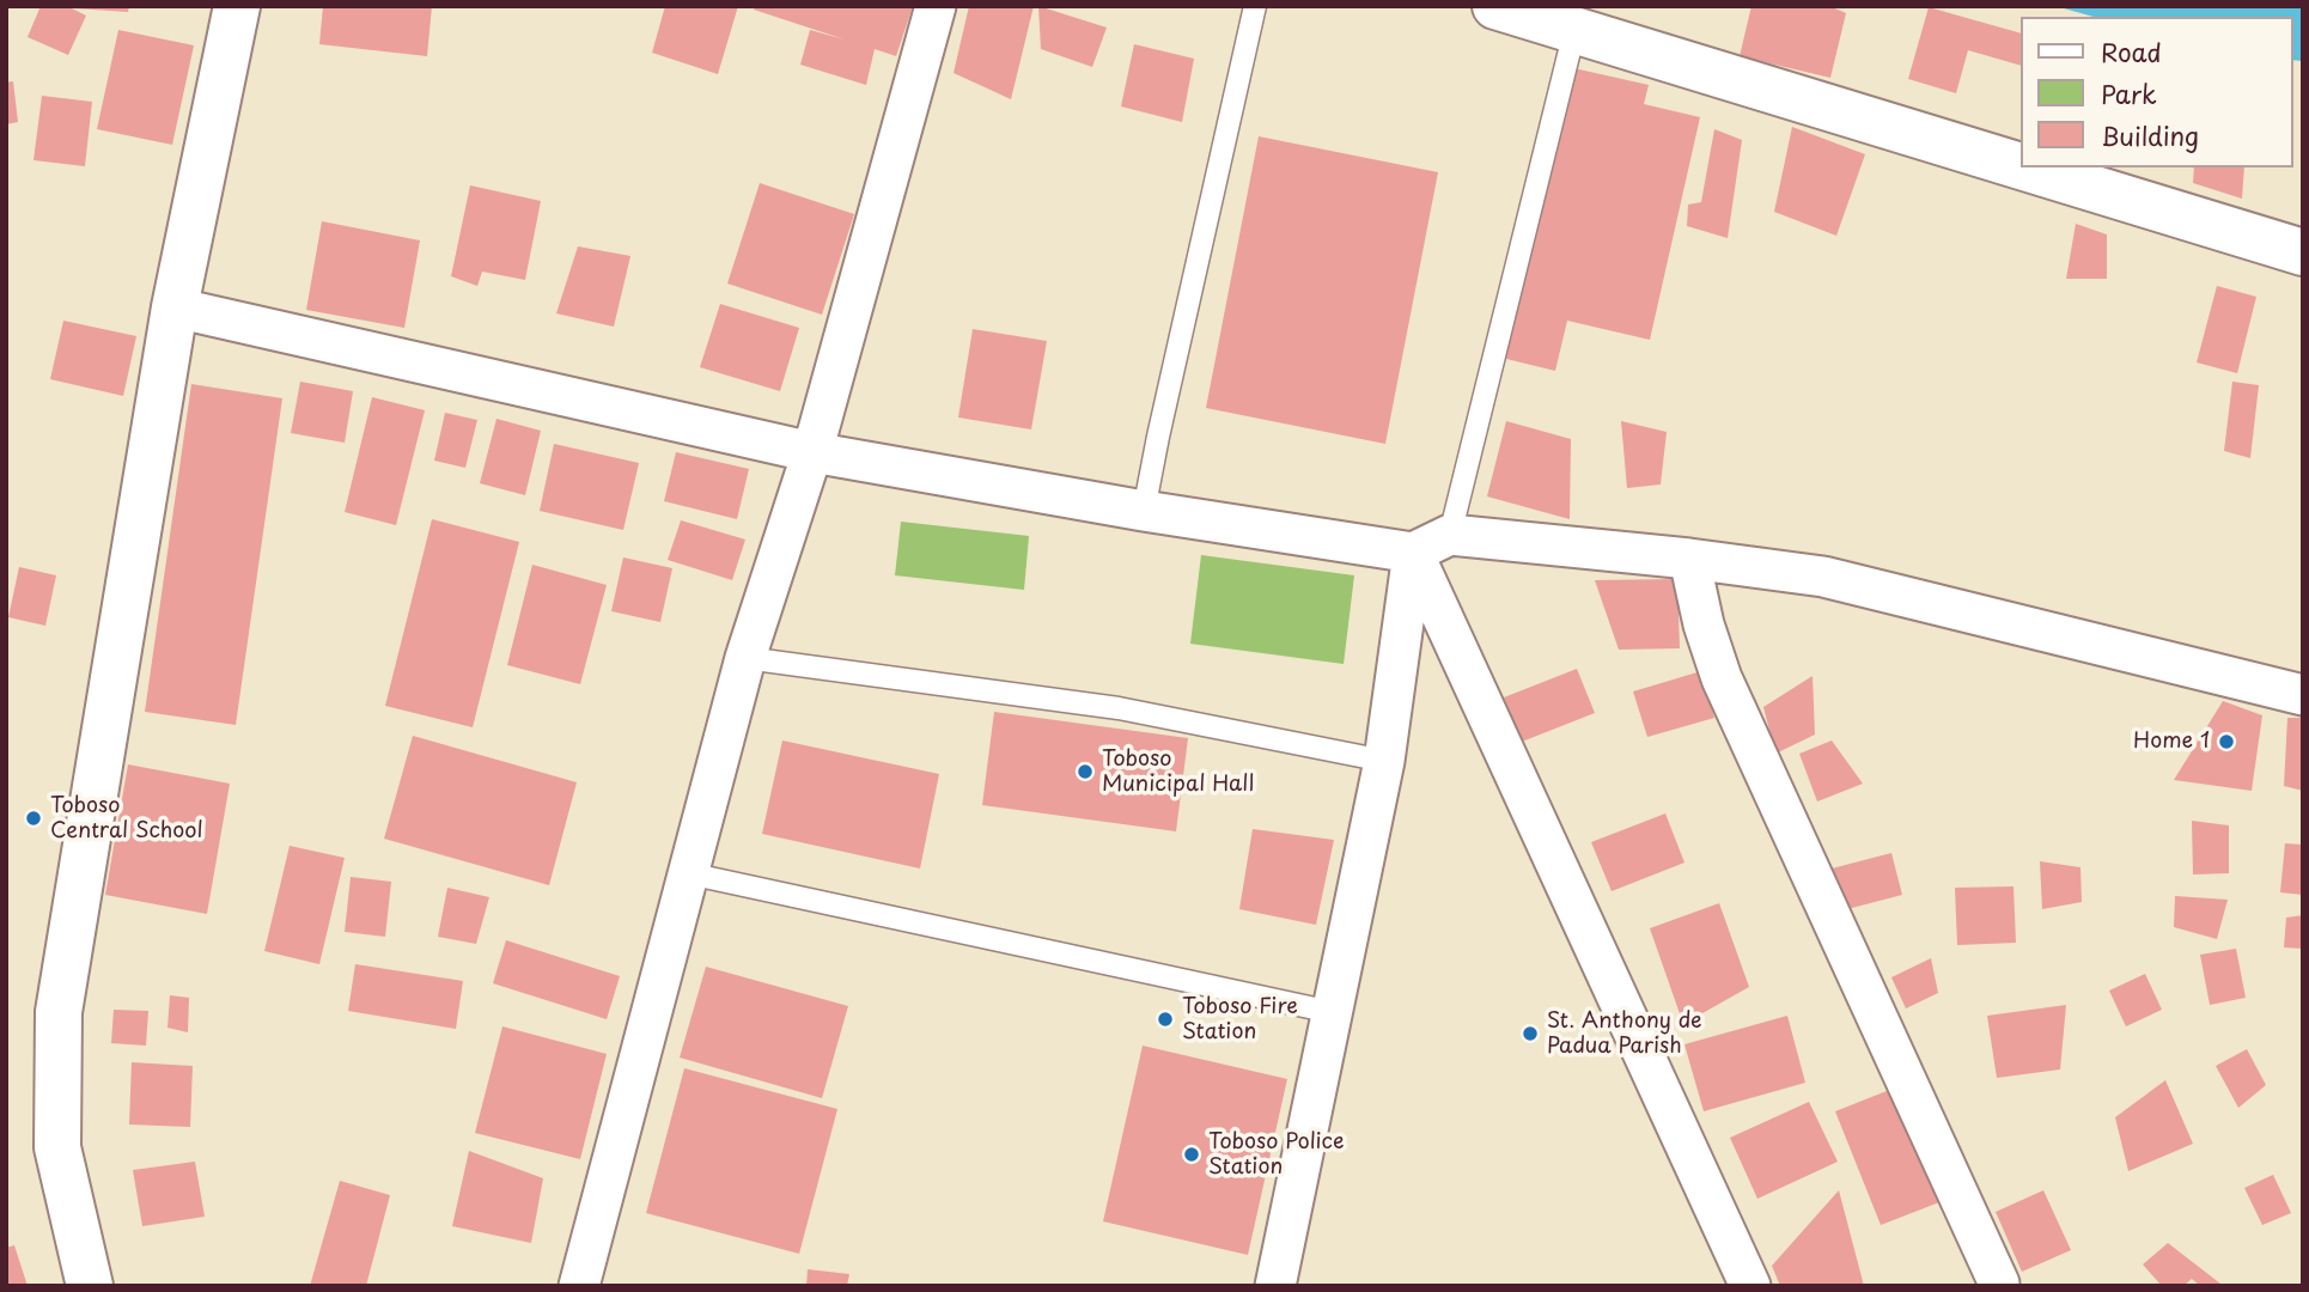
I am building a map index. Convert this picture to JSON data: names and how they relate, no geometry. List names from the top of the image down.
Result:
{
  "places": [
    "Home 1",
    "Toboso Municipal Hall",
    "Toboso Central School",
    "Toboso Fire Station",
    "St. Anthony de Padua Parish",
    "Toboso Police Station"
  ],
  "legend": ["Road", "Park", "Building"]
}
